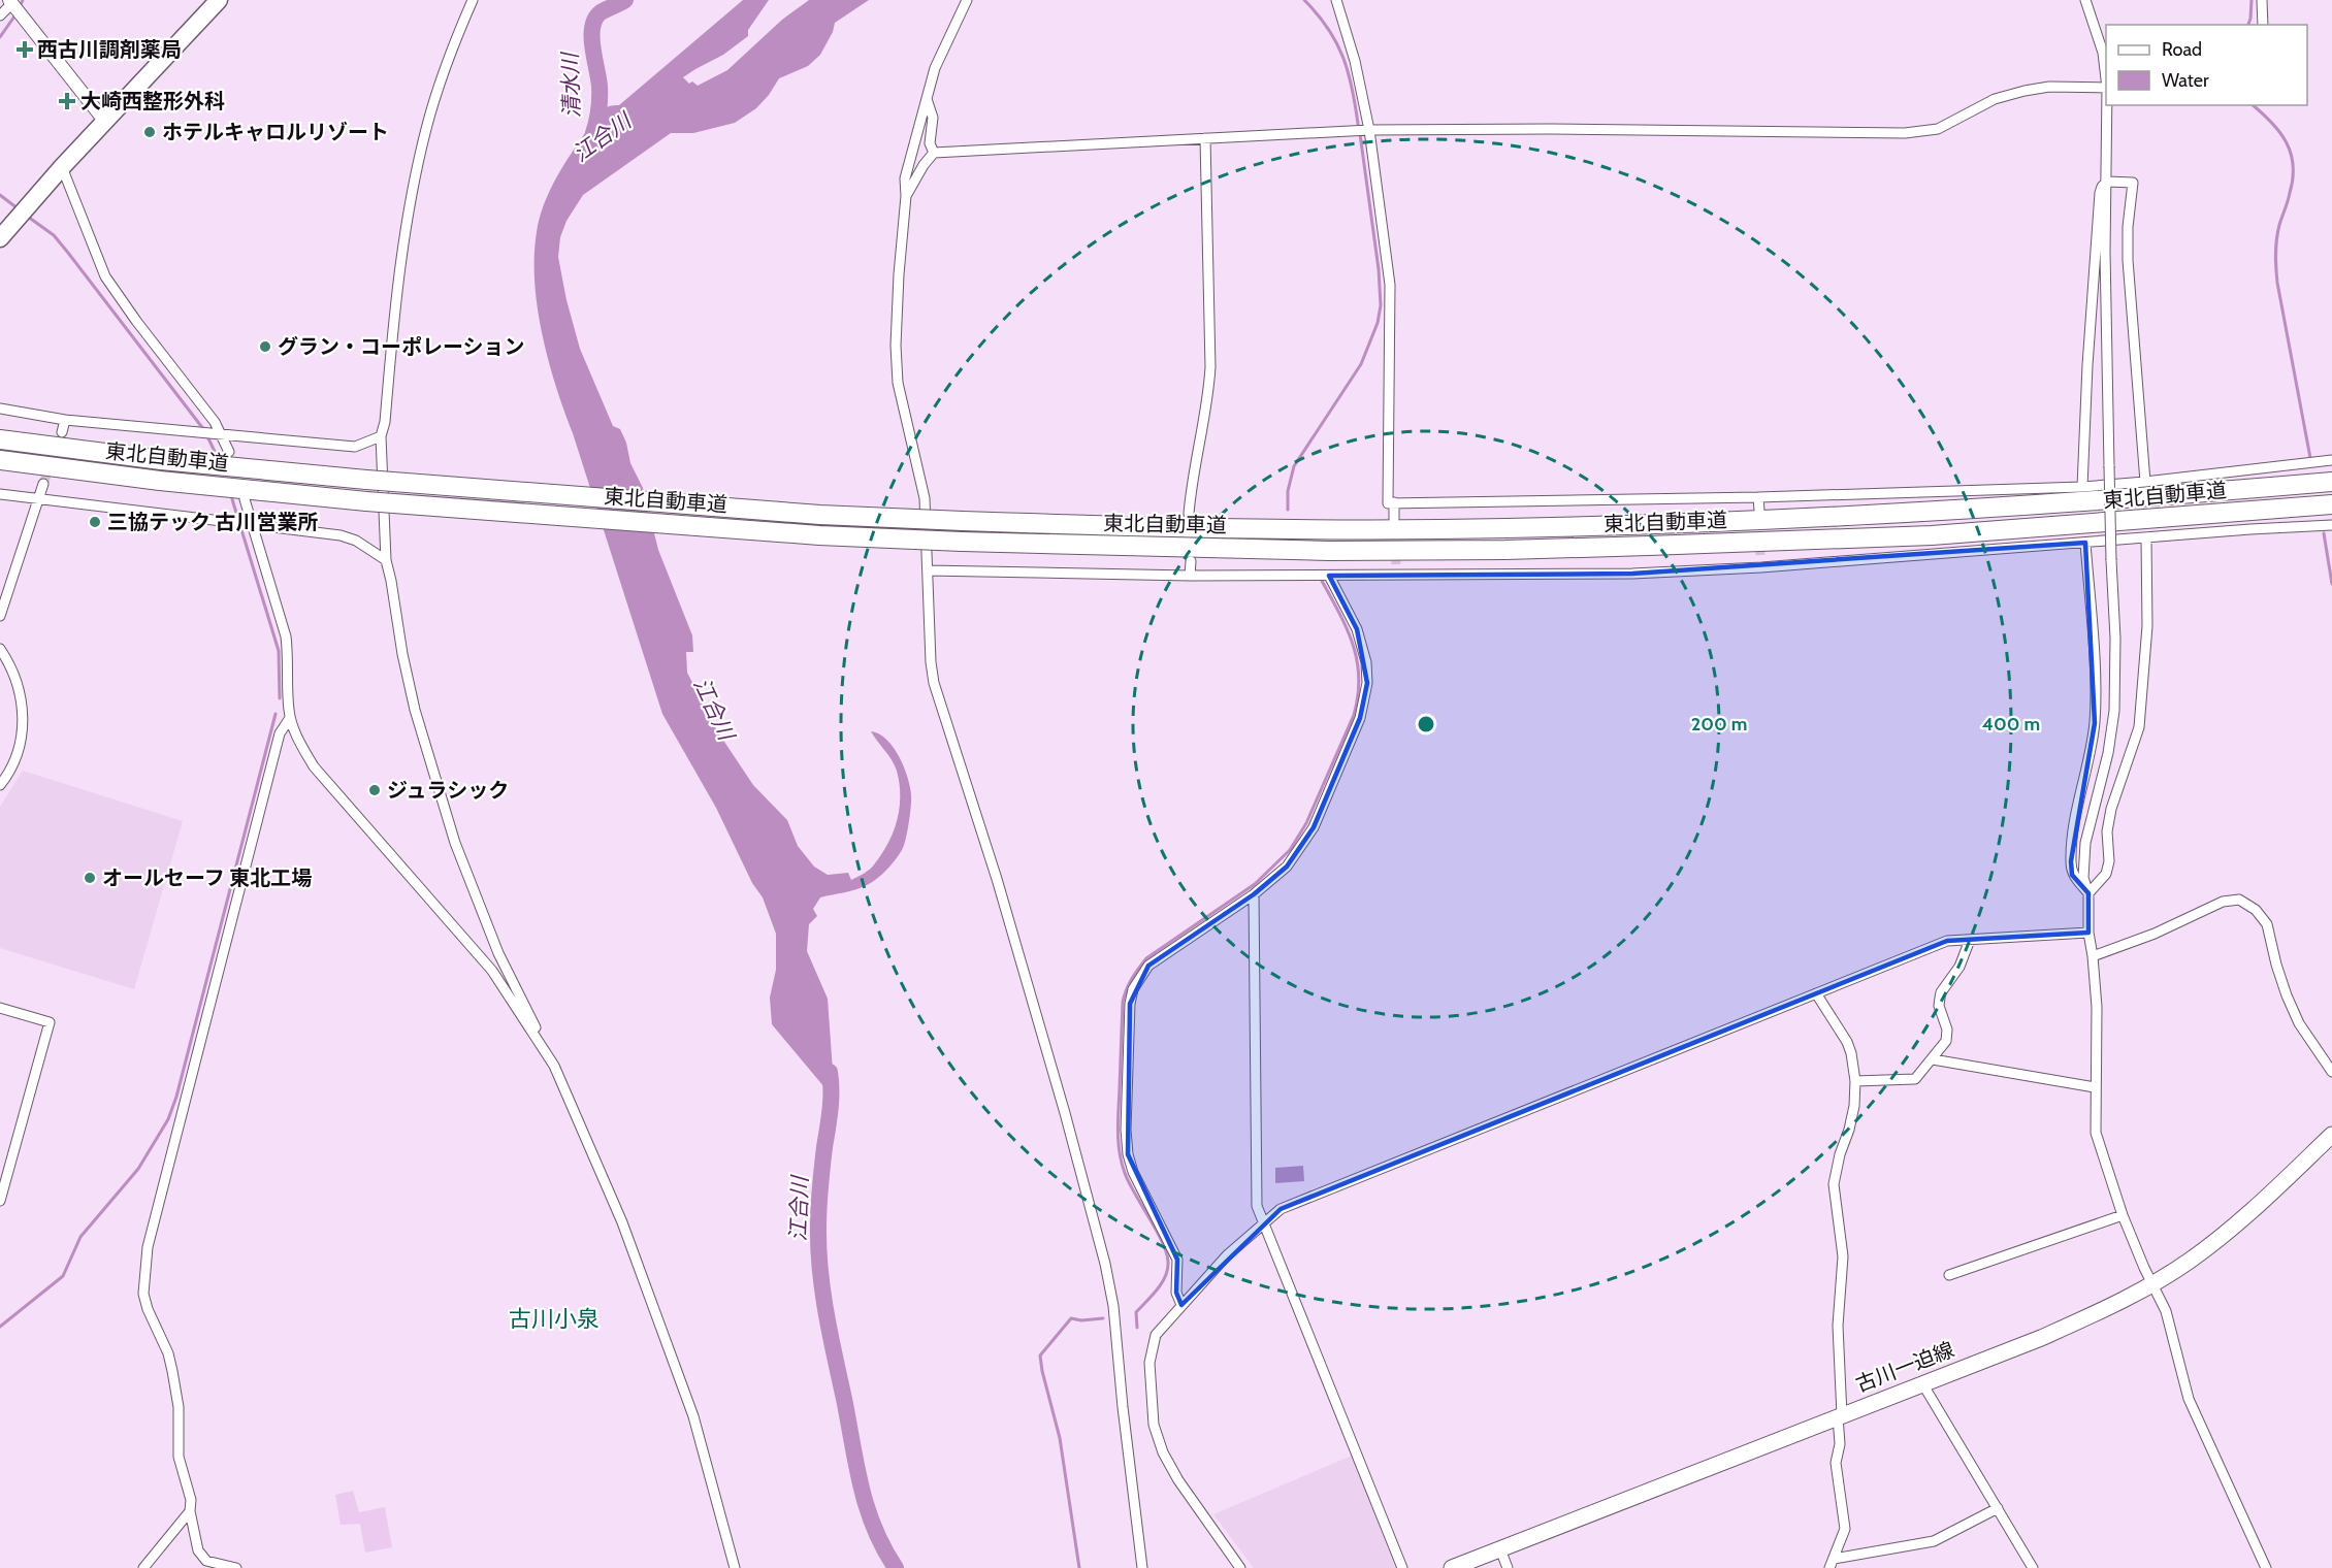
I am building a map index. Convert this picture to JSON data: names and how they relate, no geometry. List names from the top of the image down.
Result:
{
  "streets": {
    "highway": ["東北自動車道"],
    "main road": ["古川一迫線"]
  },
  "districts": ["古川小泉"],
  "water": ["清水川", "江合川"],
  "places": {
    "health": ["西古川調剤薬局", "大崎西整形外科"],
    "other": [
      "ホテルキャロルリゾート",
      "グラン・コーポレーション",
      "三協テック 古川営業所",
      "ジュラシック",
      "オールセーフ 東北工場"
    ]
  },
  "legend": ["Road", "Water"],
  "rings": ["200 m", "400 m"]
}
